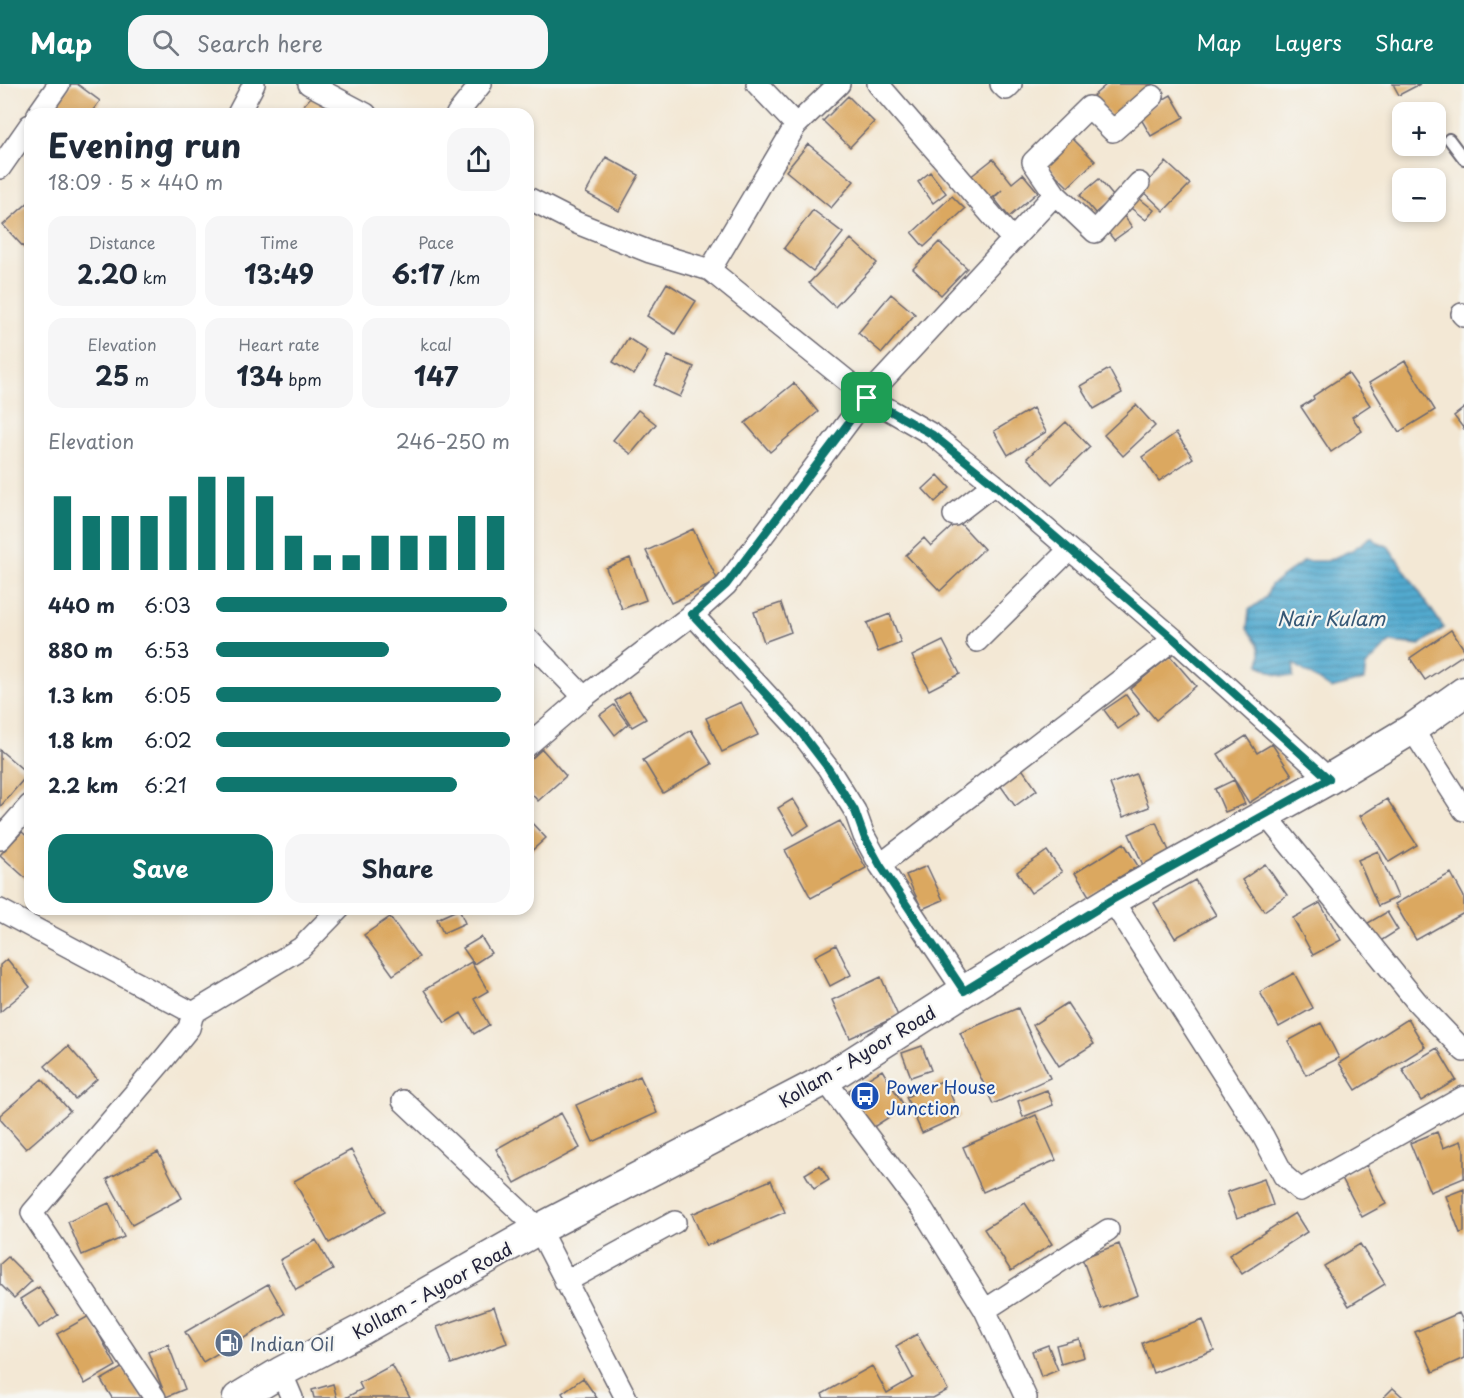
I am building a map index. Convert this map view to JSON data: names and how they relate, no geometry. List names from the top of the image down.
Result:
{
  "streets": {
    "main road": ["Kollam - Ayoor Road"]
  },
  "water": ["Nair Kulam"],
  "places": {
    "bus stop": ["Power House Junction"],
    "fuel station": ["Indian Oil"]
  },
  "page": {
    "header": "Map",
    "search": "Search here",
    "nav": ["Map", "Layers", "Share"],
    "map_buttons": ["+", "−"],
    "heading": ["Evening run", "18:09 · 5 × 440 m"],
    "stats": [
      ["Distance", "2.20 km"],
      ["Time", "13:49"],
      ["Pace", "6:17 /km"],
      ["Elevation", "25 m"],
      ["Heart rate", "134 bpm"],
      ["kcal", "147"]
    ],
    "chart": ["Elevation", "246–250 m"],
    "list": [
      {
        "name": "440 m",
        "note": "6:03"
      },
      {
        "name": "880 m",
        "note": "6:53"
      },
      {
        "name": "1.3 km",
        "note": "6:05"
      },
      {
        "name": "1.8 km",
        "note": "6:02"
      },
      {
        "name": "2.2 km",
        "note": "6:21"
      }
    ],
    "buttons": ["Save", "Share"]
  }
}
